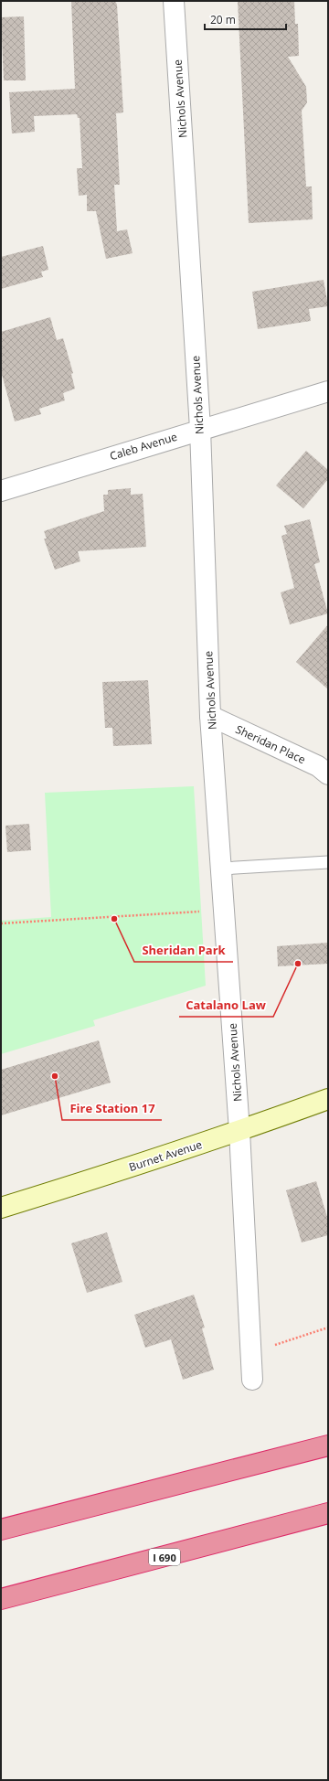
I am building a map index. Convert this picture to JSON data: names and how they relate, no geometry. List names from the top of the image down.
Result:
{
  "streets": {
    "highway": ["I 690"],
    "main road": ["Burnet Avenue"],
    "street": ["Nichols Avenue", "Caleb Avenue", "Sheridan Place"]
  },
  "crossings": [
    ["Nichols Avenue", "Caleb Avenue"],
    ["Nichols Avenue", "Sheridan Place"],
    ["Nichols Avenue", "Burnet Avenue"]
  ],
  "places": ["Sheridan Park", "Catalano Law", "Fire Station 17"],
  "scale_bar": "20 m"
}
